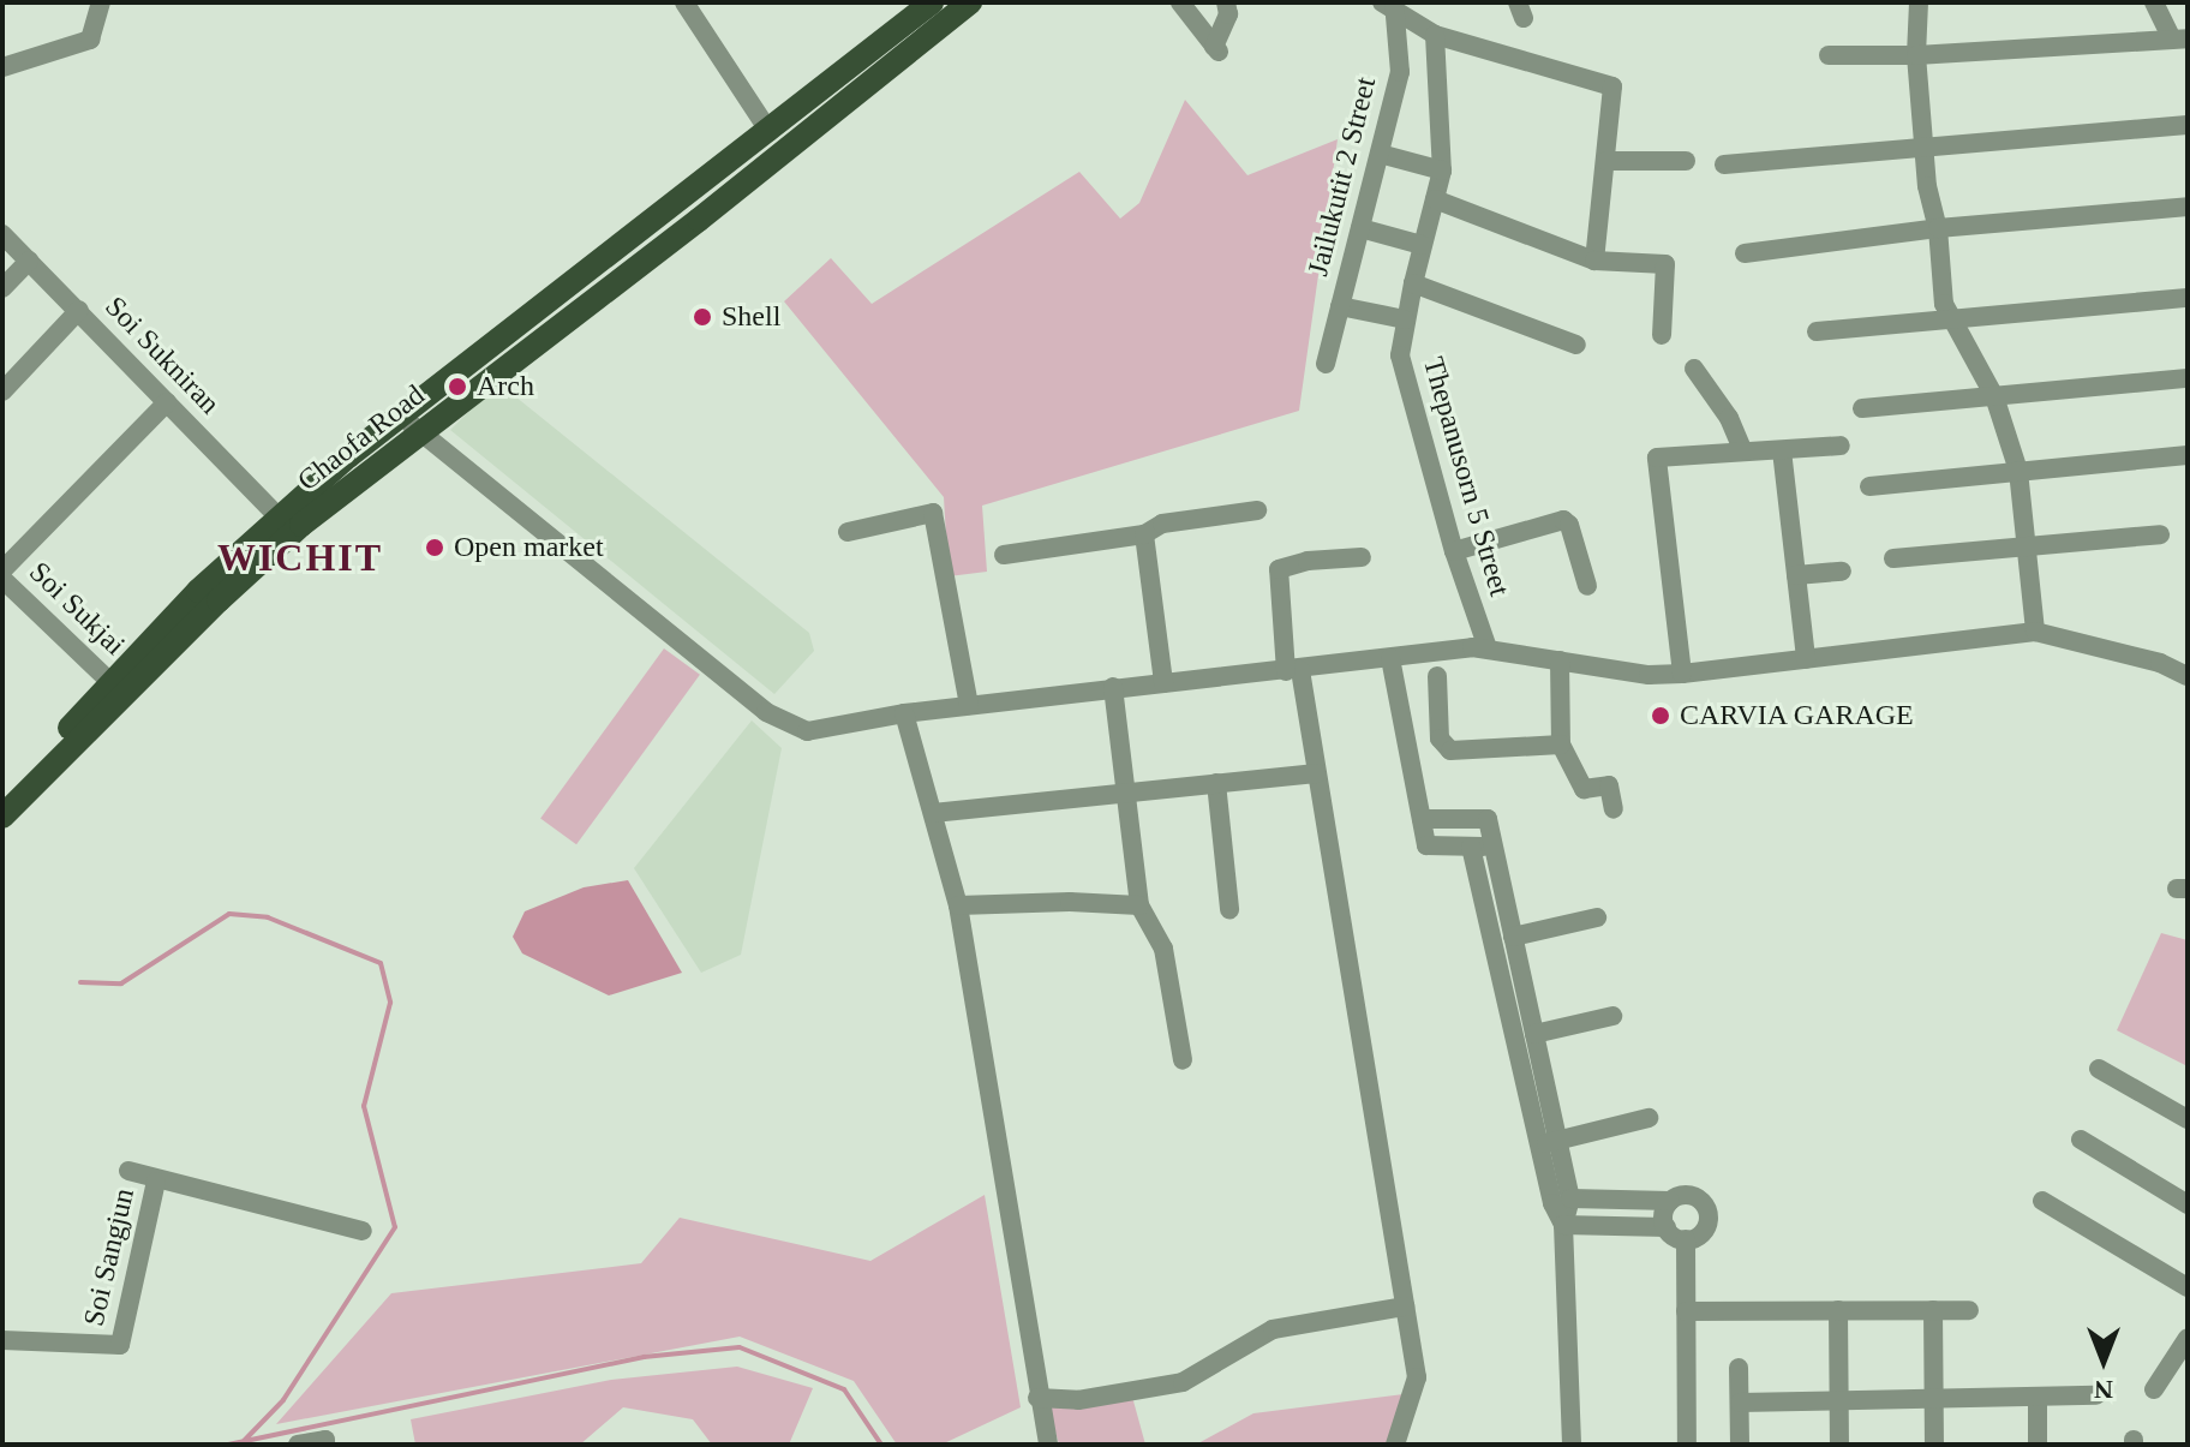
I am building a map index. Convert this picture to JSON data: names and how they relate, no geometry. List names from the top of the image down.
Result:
{
  "streets": {
    "main road": ["Chaofa Road"],
    "street": [
      "Jailukutit 2 Street",
      "Soi Sukniran",
      "Thepanusorn 5 Street",
      "Soi Sukjai",
      "Soi Sangjun"
    ]
  },
  "crossings": [
    ["Soi Sukniran", "Chaofa Road"],
    ["Chaofa Road", "Soi Sukjai"]
  ],
  "districts": ["WICHIT"],
  "places": [
    "Shell",
    "Arch",
    "Open market",
    "CARVIA GARAGE"
  ],
  "north": "bottom"
}
